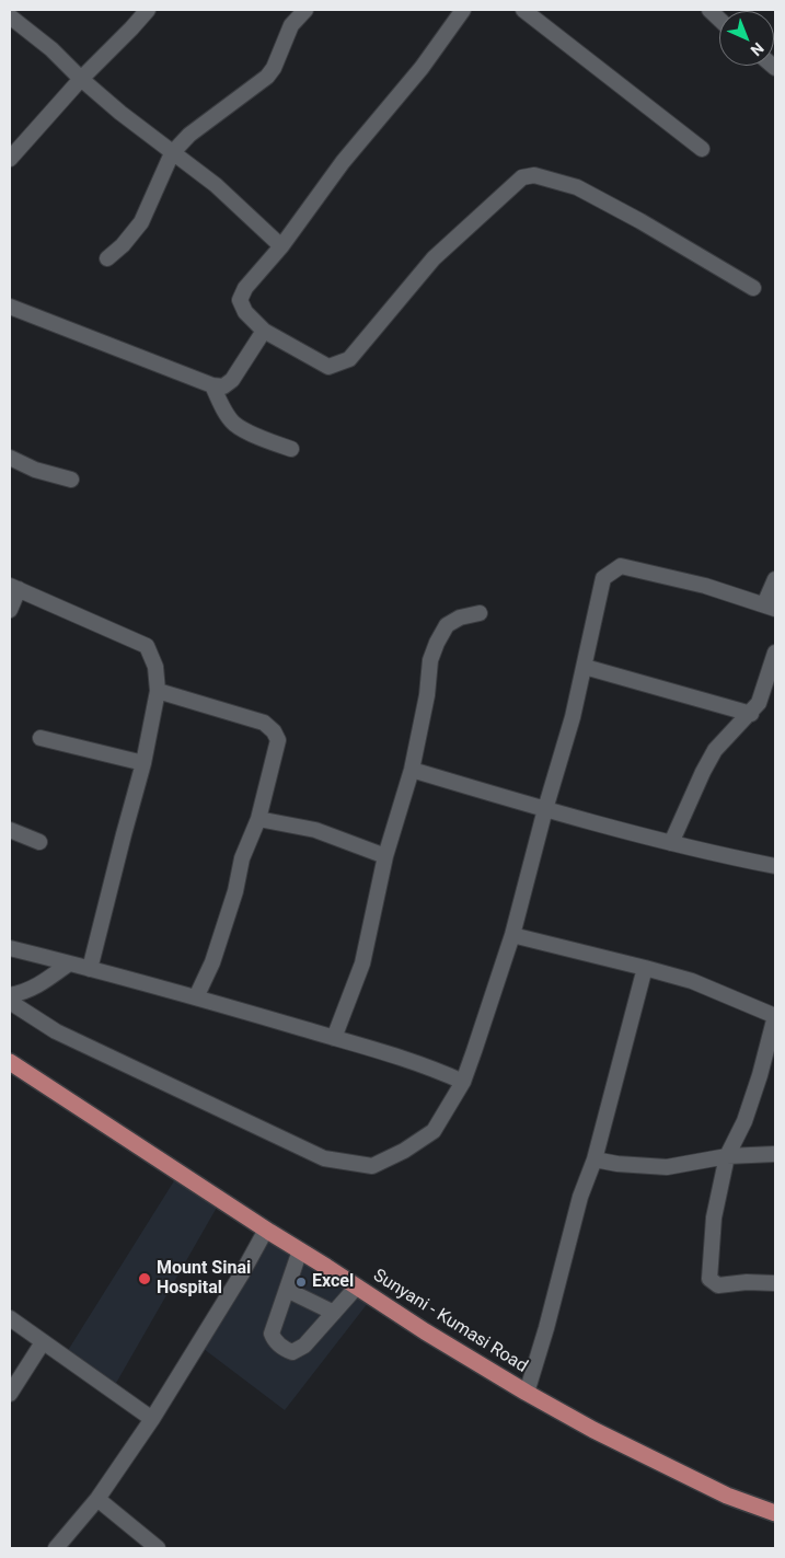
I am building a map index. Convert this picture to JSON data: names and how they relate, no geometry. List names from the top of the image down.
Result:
{
  "streets": {
    "main road": ["Sunyani - Kumasi Road"]
  },
  "places": ["Mount Sinai Hospital", "Excel"],
  "north": "bottom right"
}
